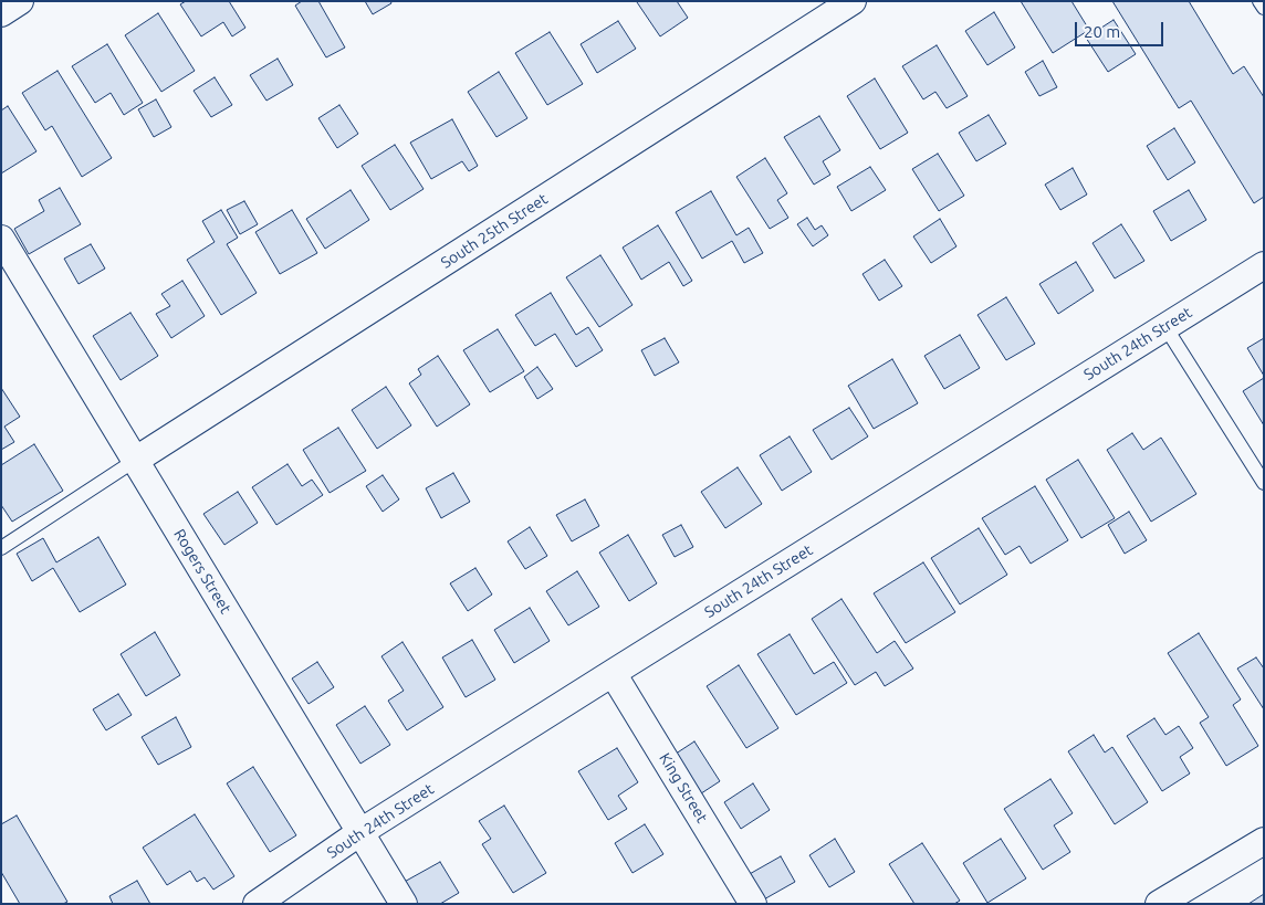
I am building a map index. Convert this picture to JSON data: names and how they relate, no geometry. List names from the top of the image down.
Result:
{
  "streets": {
    "street": [
      "South 25th Street",
      "South 24th Street",
      "Rogers Street",
      "King Street"
    ]
  },
  "crossings": [
    ["South 25th Street", "Rogers Street"],
    ["South 24th Street", "Rogers Street"],
    ["South 24th Street", "King Street"]
  ],
  "scale_bar": "20 m"
}
